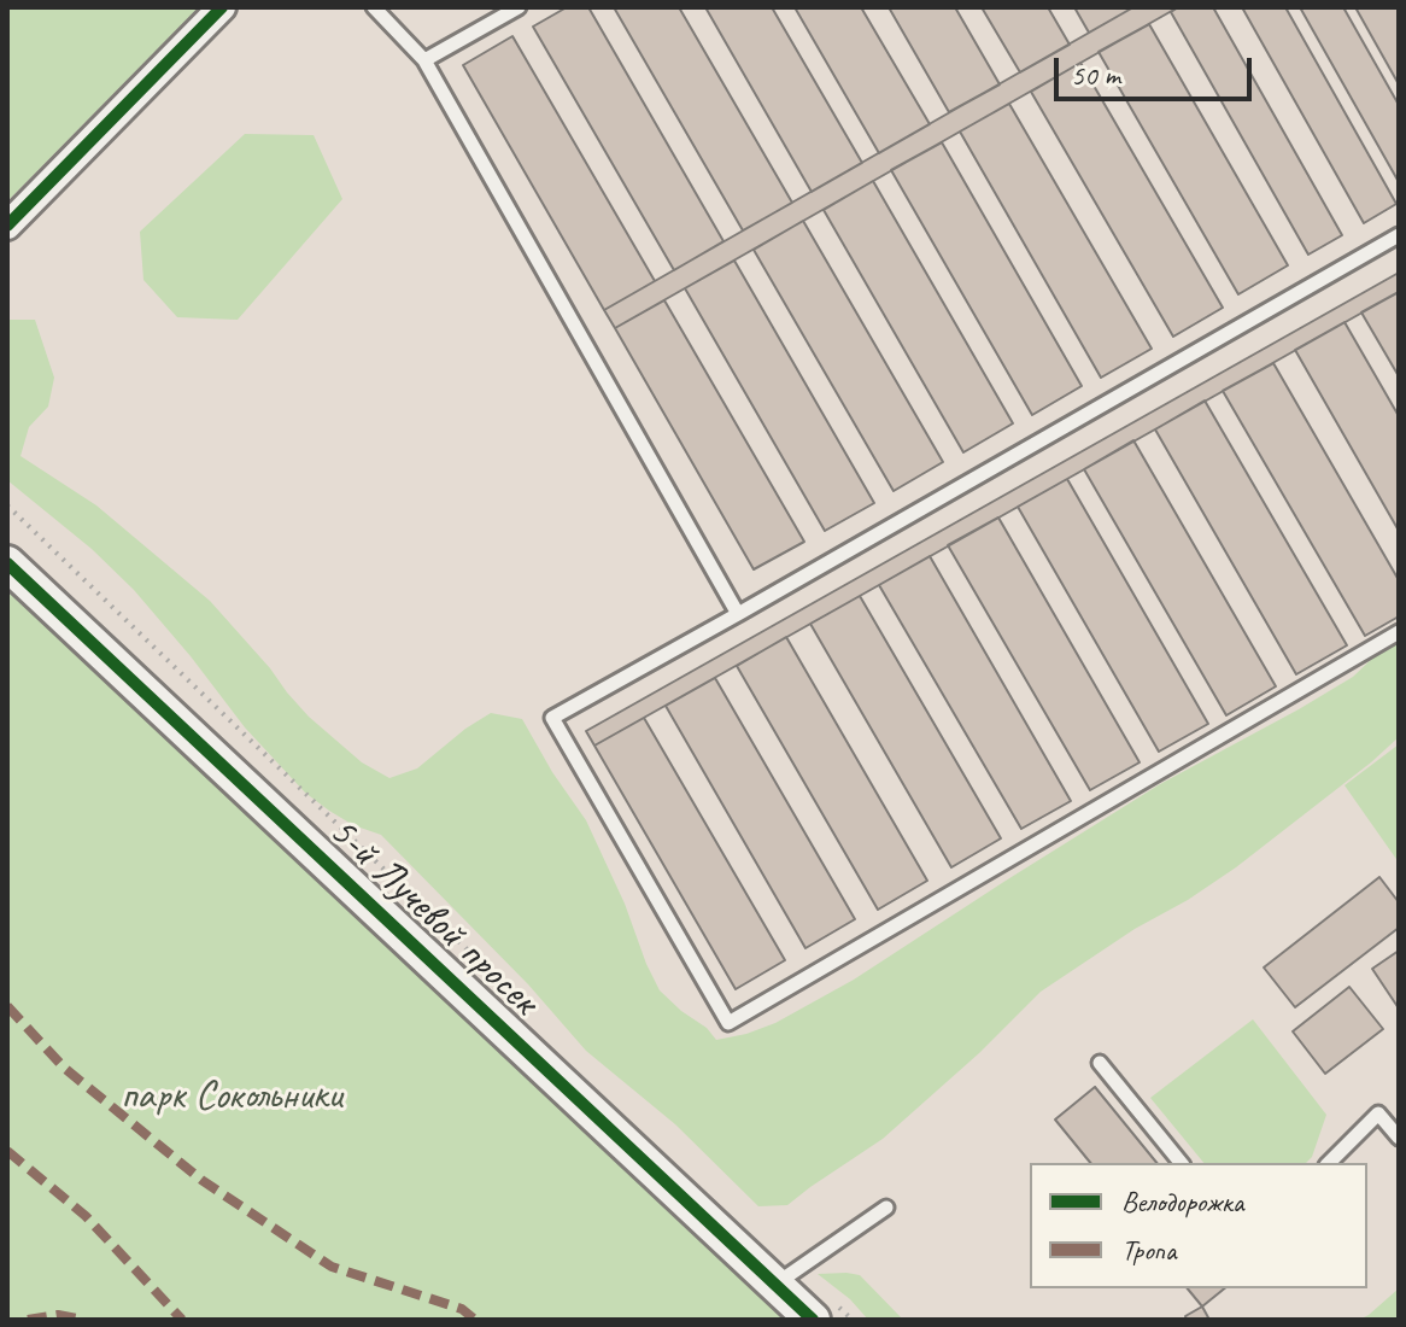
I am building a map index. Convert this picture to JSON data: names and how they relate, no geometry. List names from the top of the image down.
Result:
{
  "streets": {
    "street": ["5-й Лучевой просек"]
  },
  "parks": ["парк Сокольники"],
  "legend": ["Велодорожка", "Тропа"],
  "scale_bar": "50 m"
}
